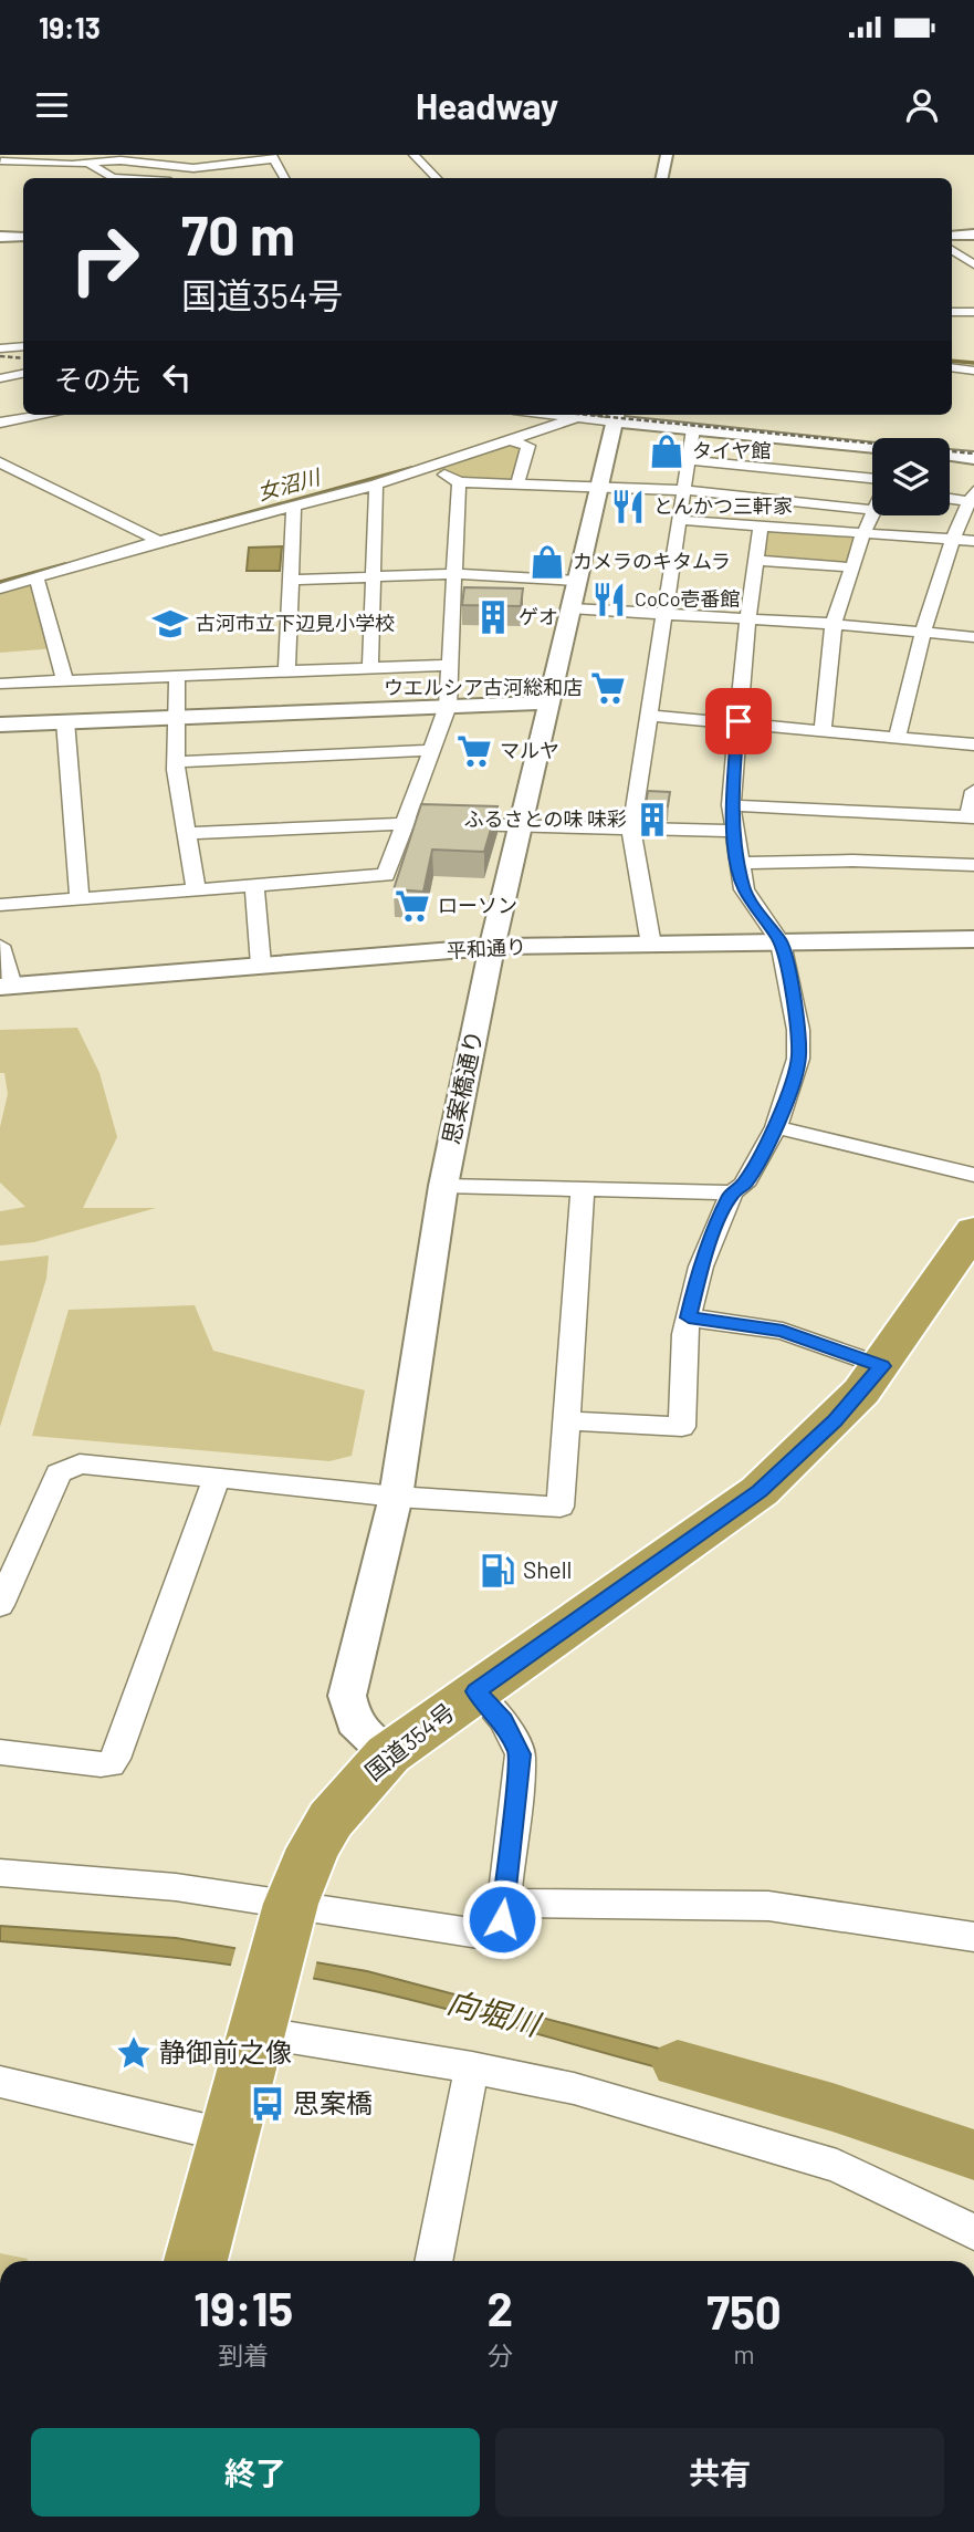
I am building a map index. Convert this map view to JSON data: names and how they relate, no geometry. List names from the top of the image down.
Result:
{
  "streets": {
    "highway": ["国道354号"],
    "street": ["平和通り", "思案橋通り"]
  },
  "crossings": [
    ["平和通り", "思案橋通り"],
    ["思案橋通り", "国道354号"]
  ],
  "water": ["女沼川", "向堀川"],
  "places": {
    "shop": ["タイヤ館", "カメラのキタムラ"],
    "restaurant": ["とんかつ三軒家", "CoCo壱番館"],
    "building": ["ゲオ", "ふるさとの味 味彩"],
    "school or university": ["古河市立下辺見小学校"],
    "supermarket": ["ウエルシア古河総和店", "マルヤ", "ローソン"],
    "fuel station": ["Shell"],
    "place": ["静御前之像"],
    "bus stop": ["思案橋"]
  },
  "page": {
    "status": "19:13",
    "header": "Headway",
    "turn": ["70 m", "国道354号"],
    "then": "その先",
    "eta": [
      "19:15",
      "到着",
      "2",
      "分",
      "750",
      "m"
    ],
    "buttons": ["終了", "共有"]
  }
}
